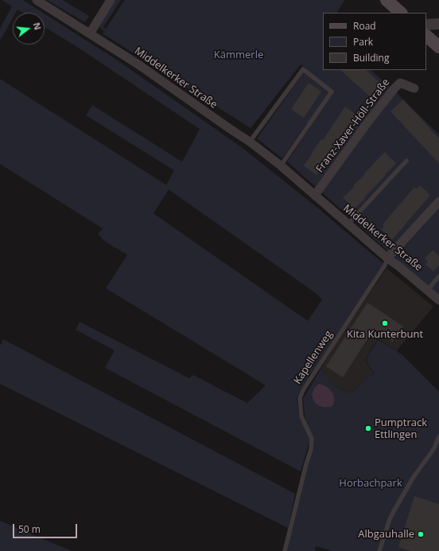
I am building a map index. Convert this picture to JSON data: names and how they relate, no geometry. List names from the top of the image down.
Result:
{
  "streets": {
    "street": ["Middelkerker Straße", "Franz-Xaver-Höll-Straße"],
    "lane": ["Kapellenweg"]
  },
  "crossings": [
    ["Middelkerker Straße", "Franz-Xaver-Höll-Straße"],
    ["Middelkerker Straße", "Kapellenweg"]
  ],
  "parks": ["Kämmerle", "Horbachpark"],
  "places": ["Kita Kunterbunt", "Pumptrack Ettlingen", "Albgauhalle"],
  "legend": ["Road", "Park", "Building"],
  "scale_bar": "50 m",
  "north": "right"
}
